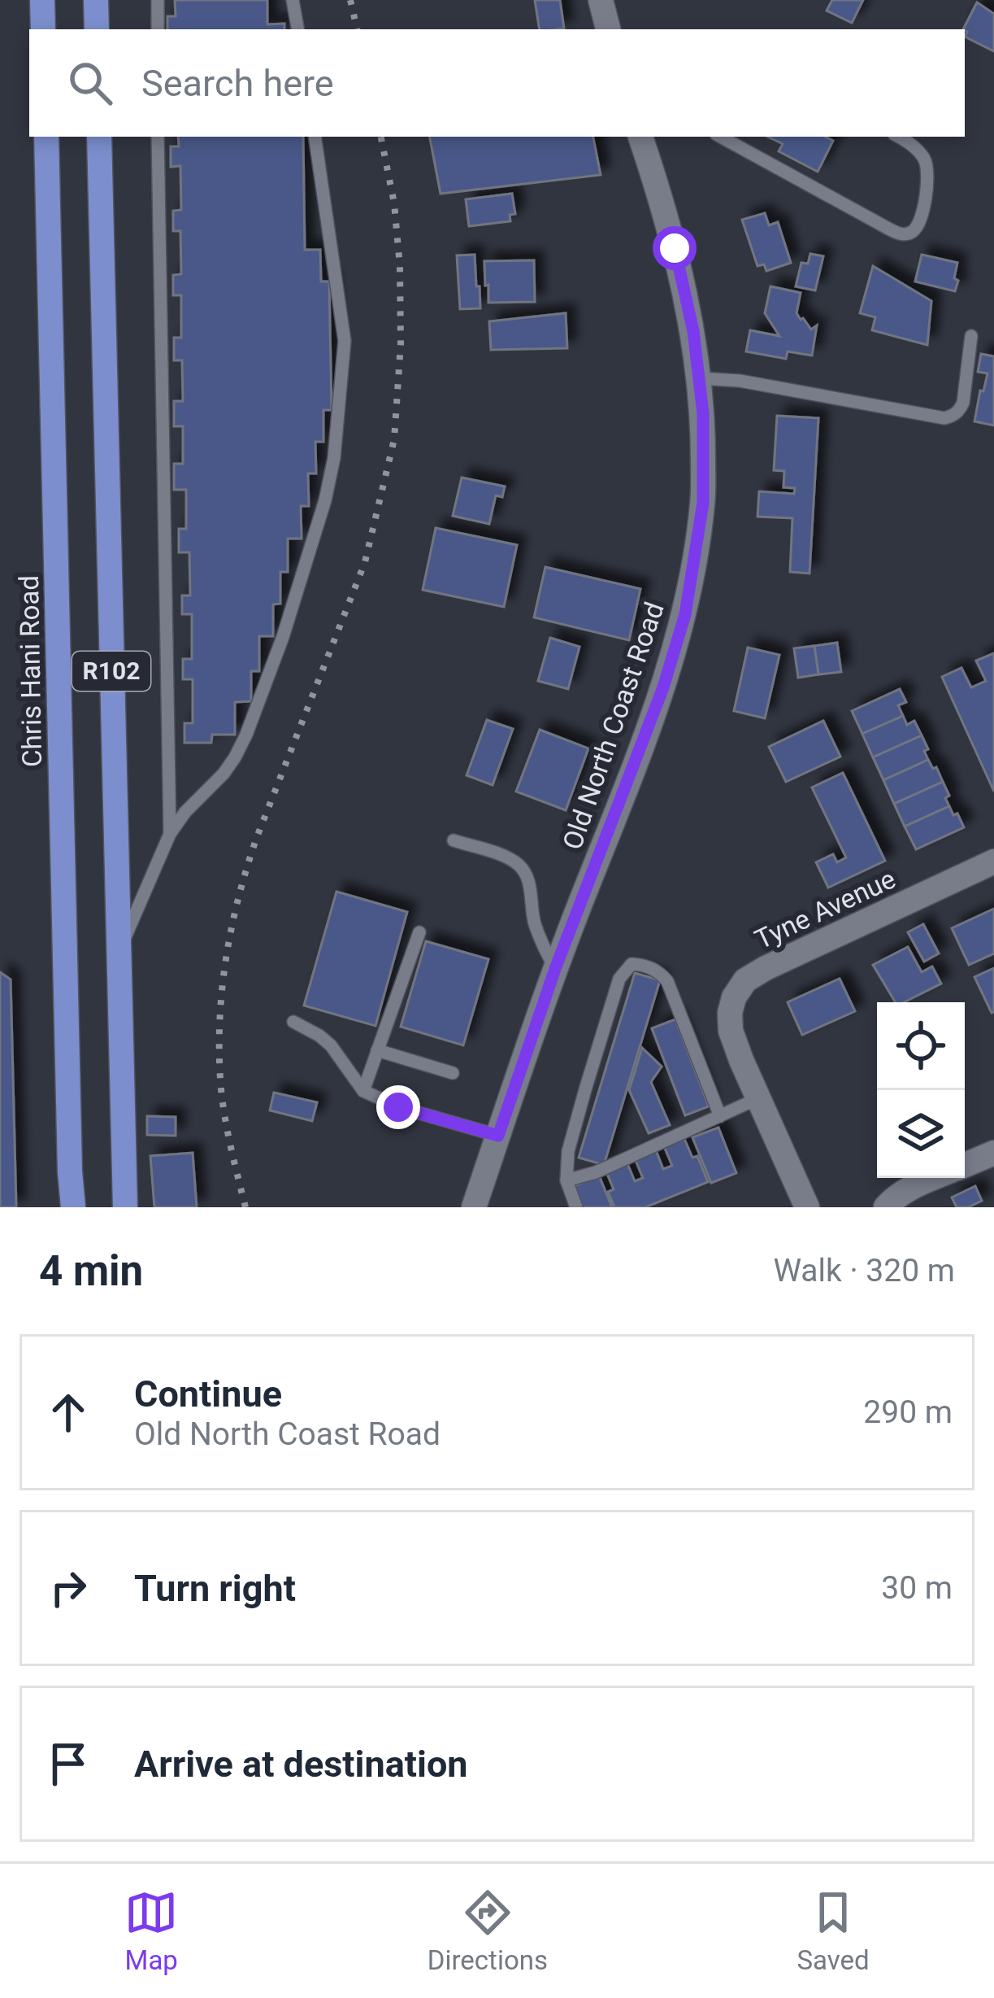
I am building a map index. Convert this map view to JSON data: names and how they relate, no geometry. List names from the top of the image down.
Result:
{
  "streets": {
    "main road": ["Chris Hani Road", "R102"],
    "street": ["Old North Coast Road", "Tyne Avenue"]
  },
  "page": {
    "search": "Search here",
    "heading": ["4 min", "Walk · 320 m"],
    "list": [
      ["Continue", "Old North Coast Road", "290 m"],
      ["Turn right", "30 m"],
      "Arrive at destination"
    ],
    "nav": ["Map", "Directions", "Saved"]
  }
}
